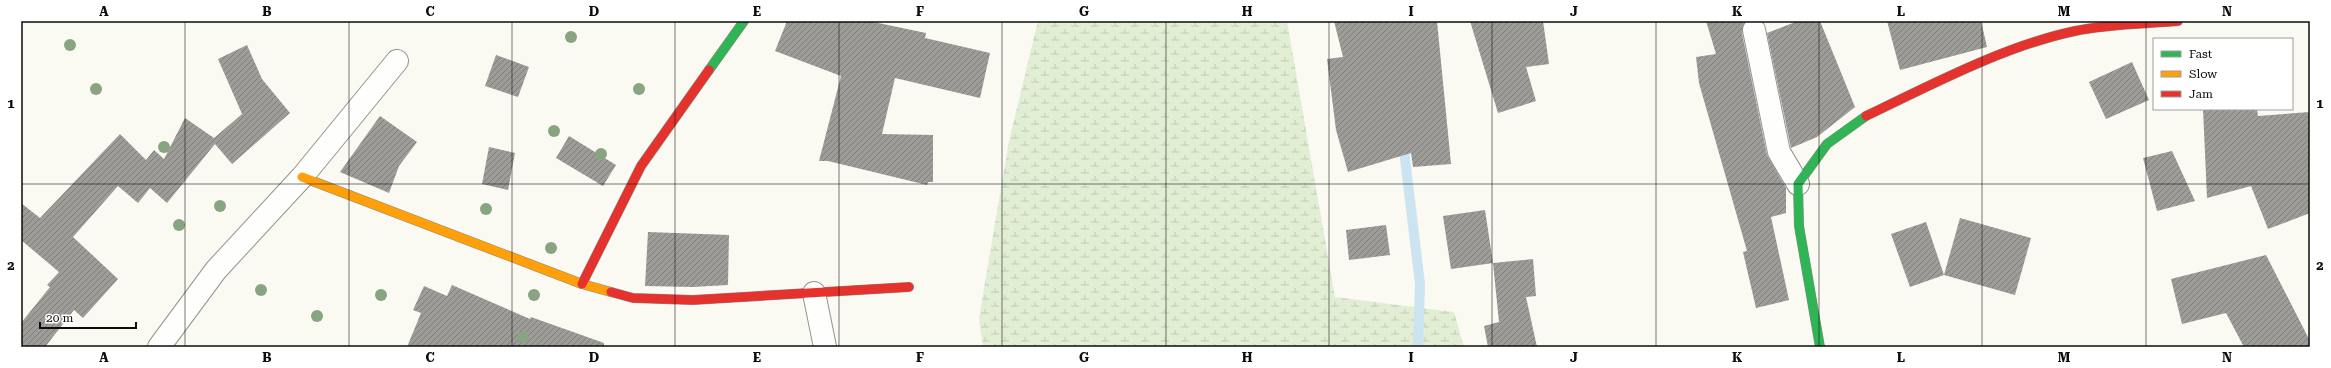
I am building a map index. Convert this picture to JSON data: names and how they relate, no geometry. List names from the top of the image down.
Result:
{
  "legend": ["Fast", "Slow", "Jam"],
  "scale_bar": "20 m",
  "grid": {
    "columns": [
      "A",
      "B",
      "C",
      "D",
      "E",
      "F",
      "G",
      "H",
      "I",
      "J",
      "K",
      "L",
      "M",
      "N"
    ],
    "rows": ["1", "2"]
  }
}
